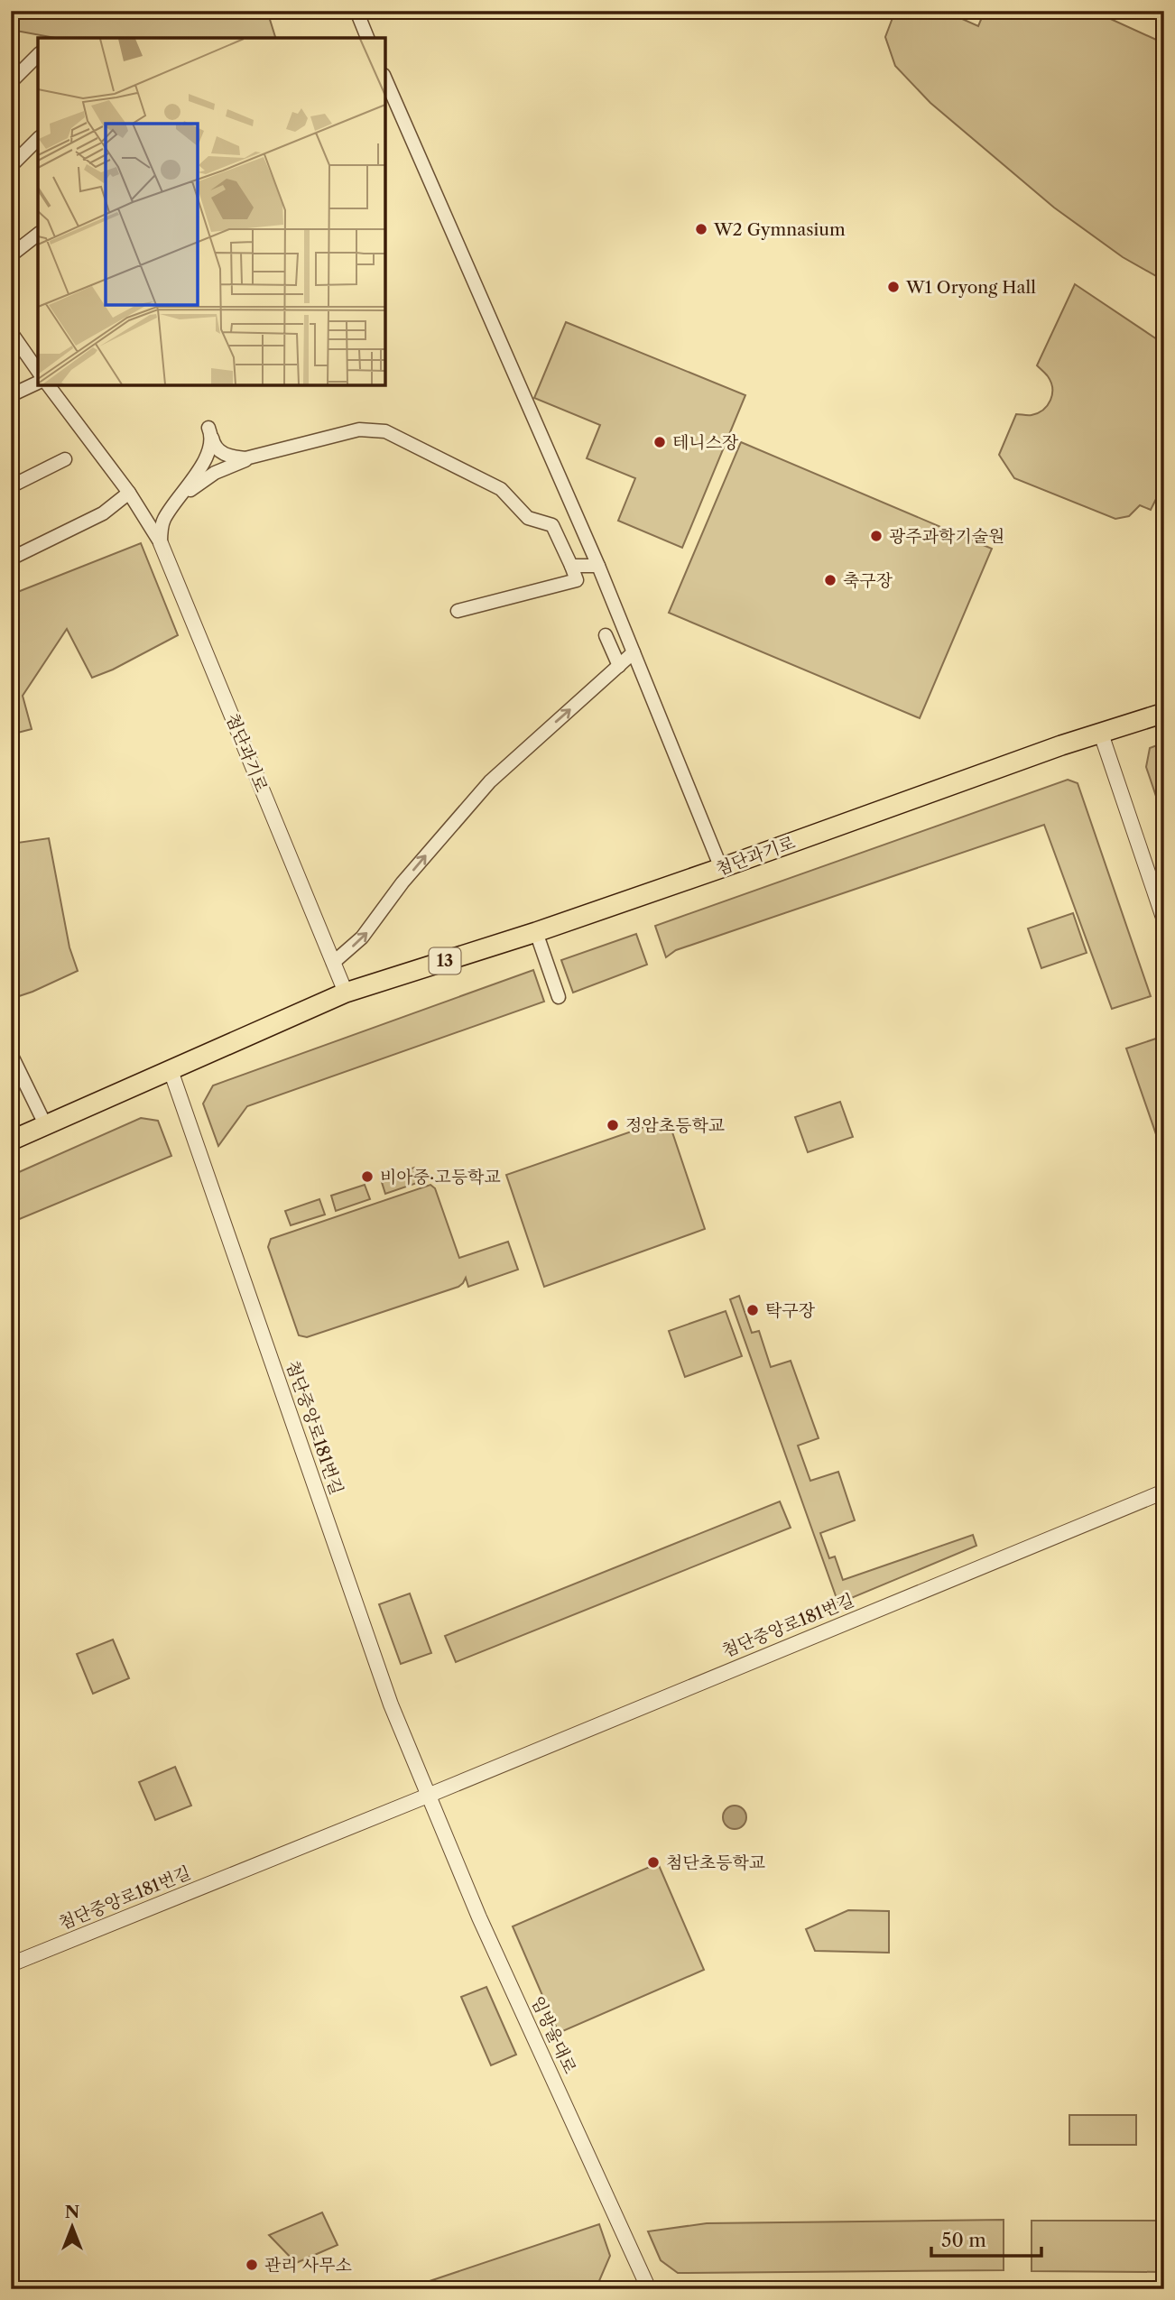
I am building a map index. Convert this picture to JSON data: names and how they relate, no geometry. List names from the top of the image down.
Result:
{
  "streets": {
    "main road": ["첨단과기로", "13"],
    "street": ["첨단중앙로181번길", "임방울대로"]
  },
  "crossings": [
    ["첨단과기로", "첨단중앙로181번길"],
    ["첨단중앙로181번길", "임방울대로"]
  ],
  "places": [
    "W2 Gymnasium",
    "W1 Oryong Hall",
    "테니스장",
    "광주과학기술원",
    "축구장",
    "정암초등학교",
    "비아중·고등학교",
    "탁구장",
    "첨단초등학교",
    "관리 사무소"
  ],
  "scale_bar": "50 m",
  "north": "top"
}
